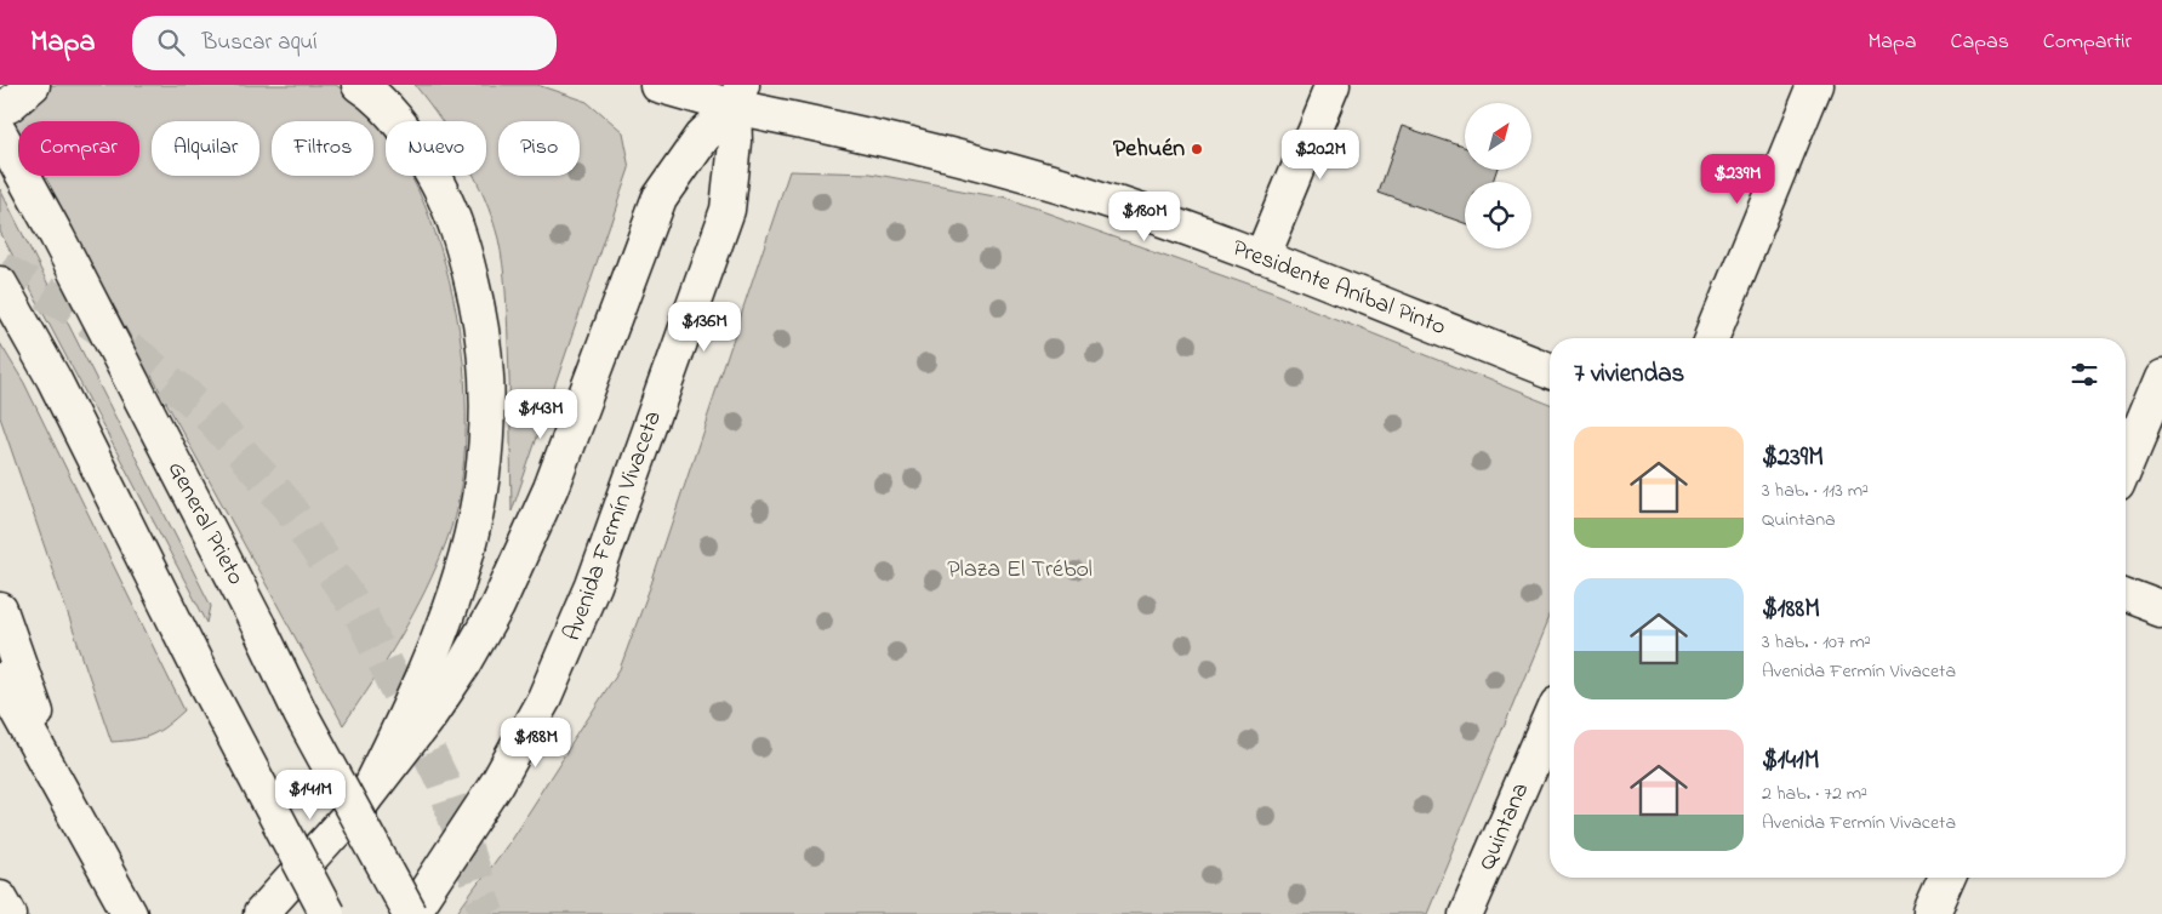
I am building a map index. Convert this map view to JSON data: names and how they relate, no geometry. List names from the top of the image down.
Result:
{
  "streets": {
    "main road": [
      "Presidente Aníbal Pinto",
      "General Prieto",
      "Avenida Fermín Vivaceta",
      "Quintana"
    ]
  },
  "crossings": [
    ["Presidente Aníbal Pinto", "Avenida Fermín Vivaceta"],
    ["General Prieto", "Avenida Fermín Vivaceta"]
  ],
  "parks": ["Plaza El Trébol"],
  "places": ["Pehuén"],
  "north": "top right",
  "page": {
    "header": "Mapa",
    "search": "Buscar aquí",
    "nav": ["Mapa", "Capas", "Compartir"],
    "chip": [
      "Comprar",
      "Alquilar",
      "Filtros",
      "Nuevo",
      "Piso"
    ],
    "price": [
      "$202M",
      "$239M",
      "$180M",
      "$136M",
      "$143M",
      "$188M",
      "$141M"
    ],
    "heading": "7 viviendas",
    "list": [
      {
        "name": "$239M",
        "note": "3 hab. · 113 m² · Quintana"
      },
      {
        "name": "$188M",
        "note": "3 hab. · 107 m² · Avenida Fermín Vivaceta"
      },
      {
        "name": "$141M",
        "note": "2 hab. · 72 m² · Avenida Fermín Vivaceta"
      }
    ]
  }
}
